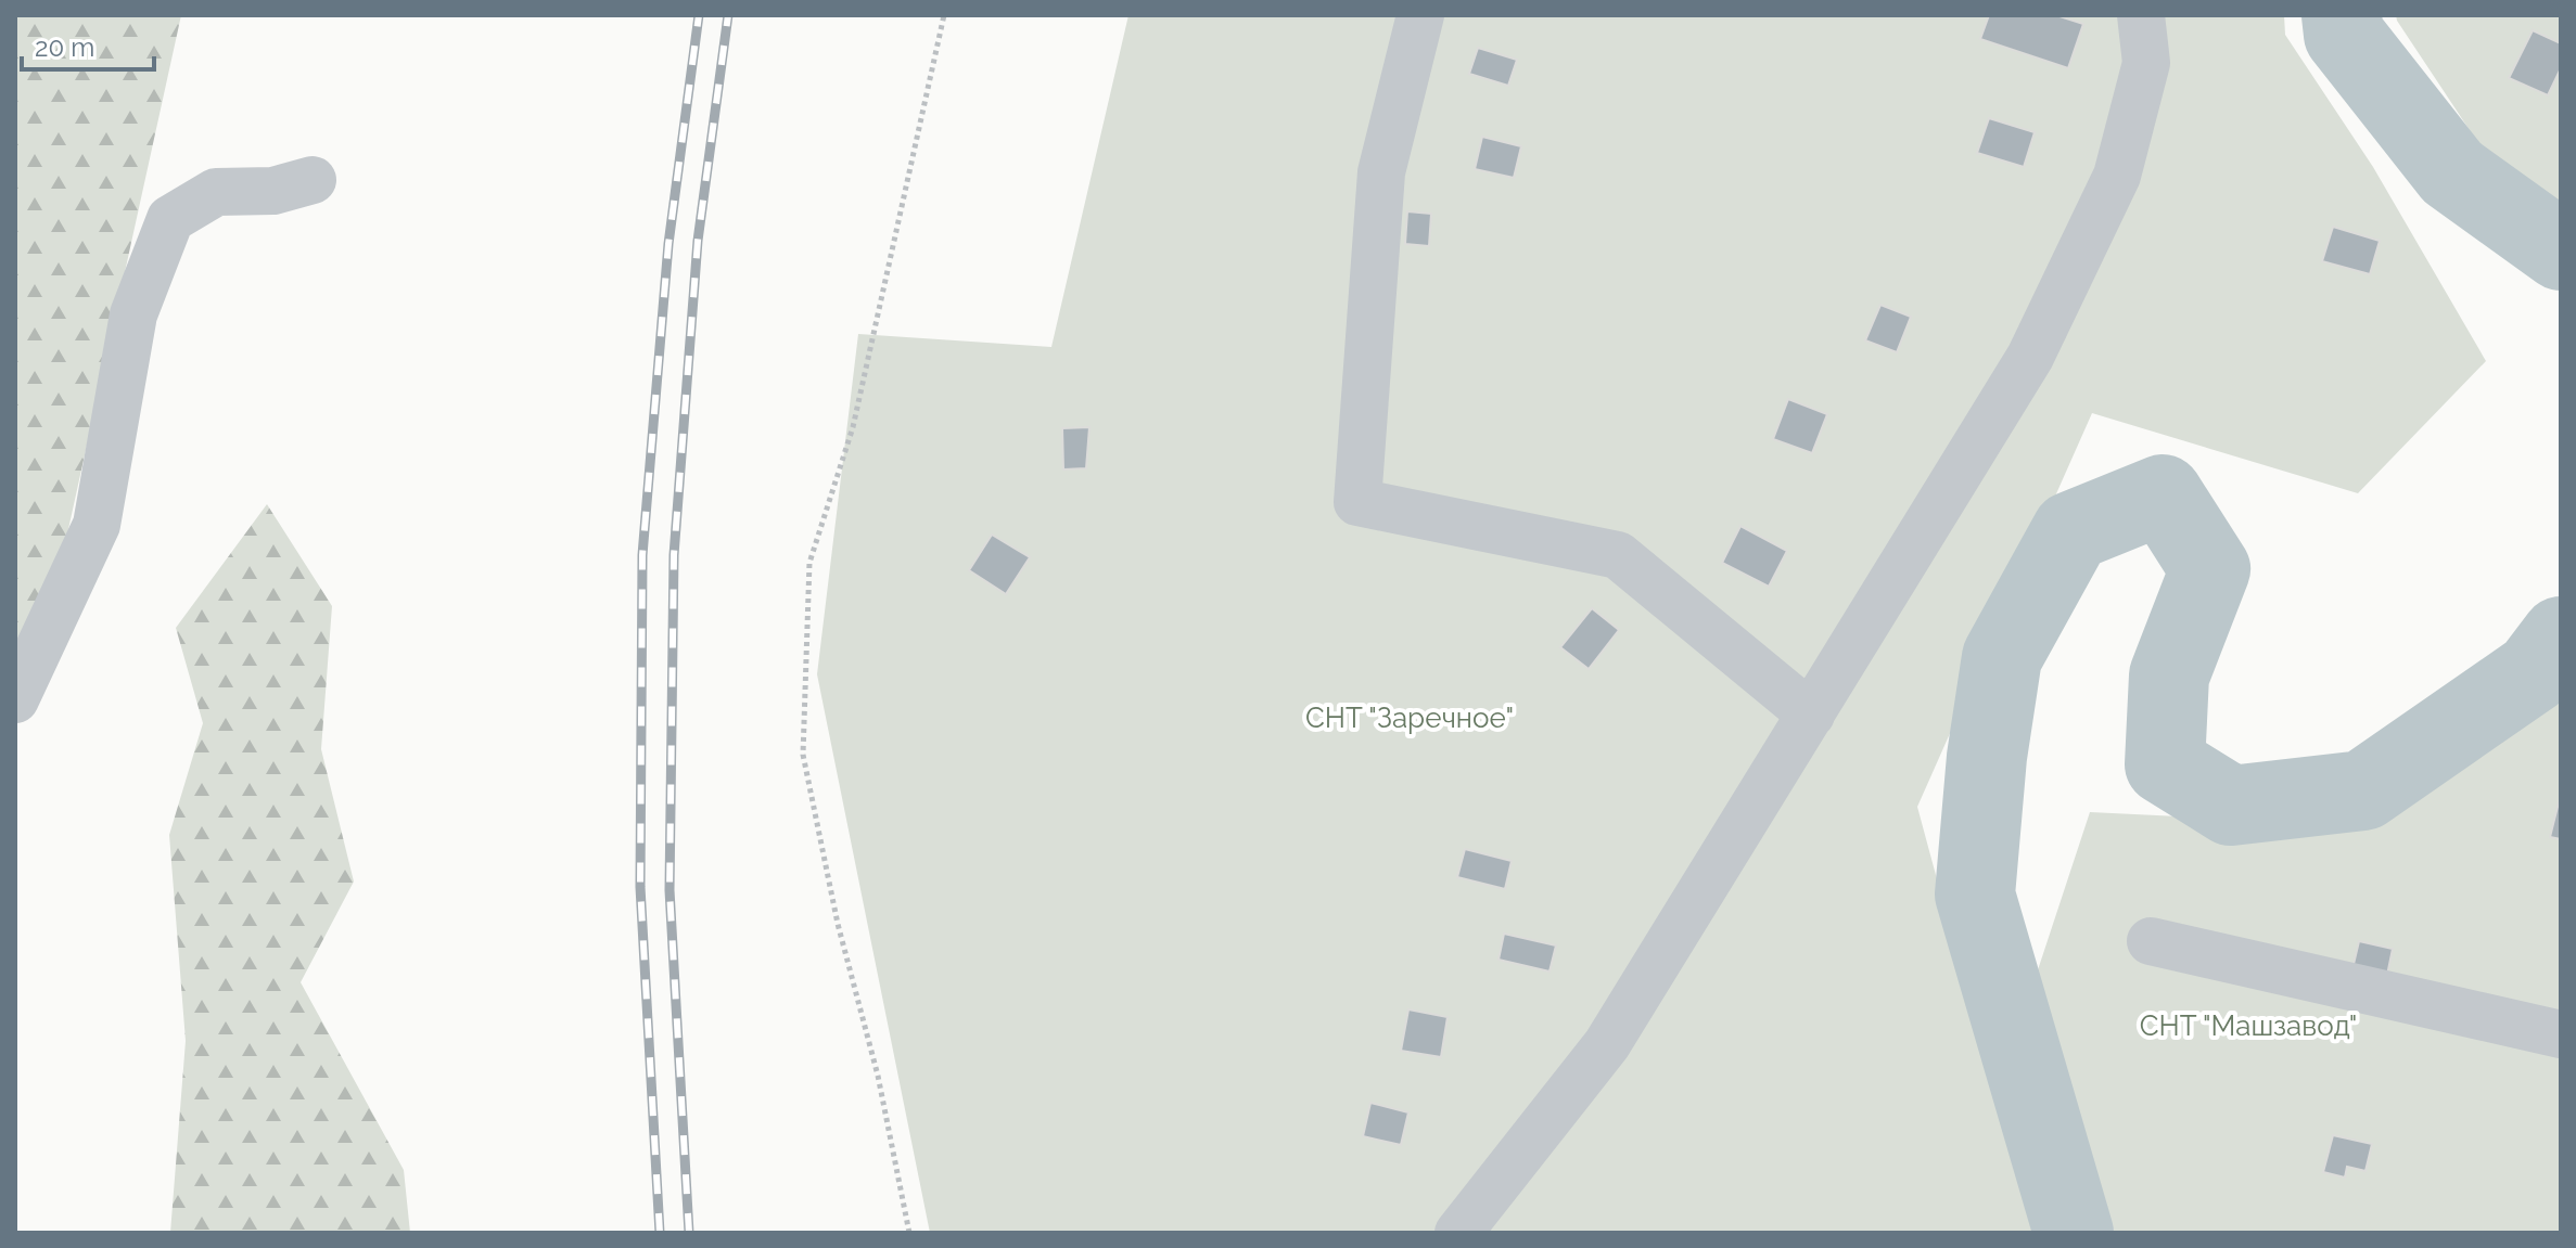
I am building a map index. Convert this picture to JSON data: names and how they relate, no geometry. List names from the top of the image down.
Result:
{
  "parks": ["СНТ \"Заречное\"", "СНТ \"Машзавод\""],
  "scale_bar": "20 m"
}
